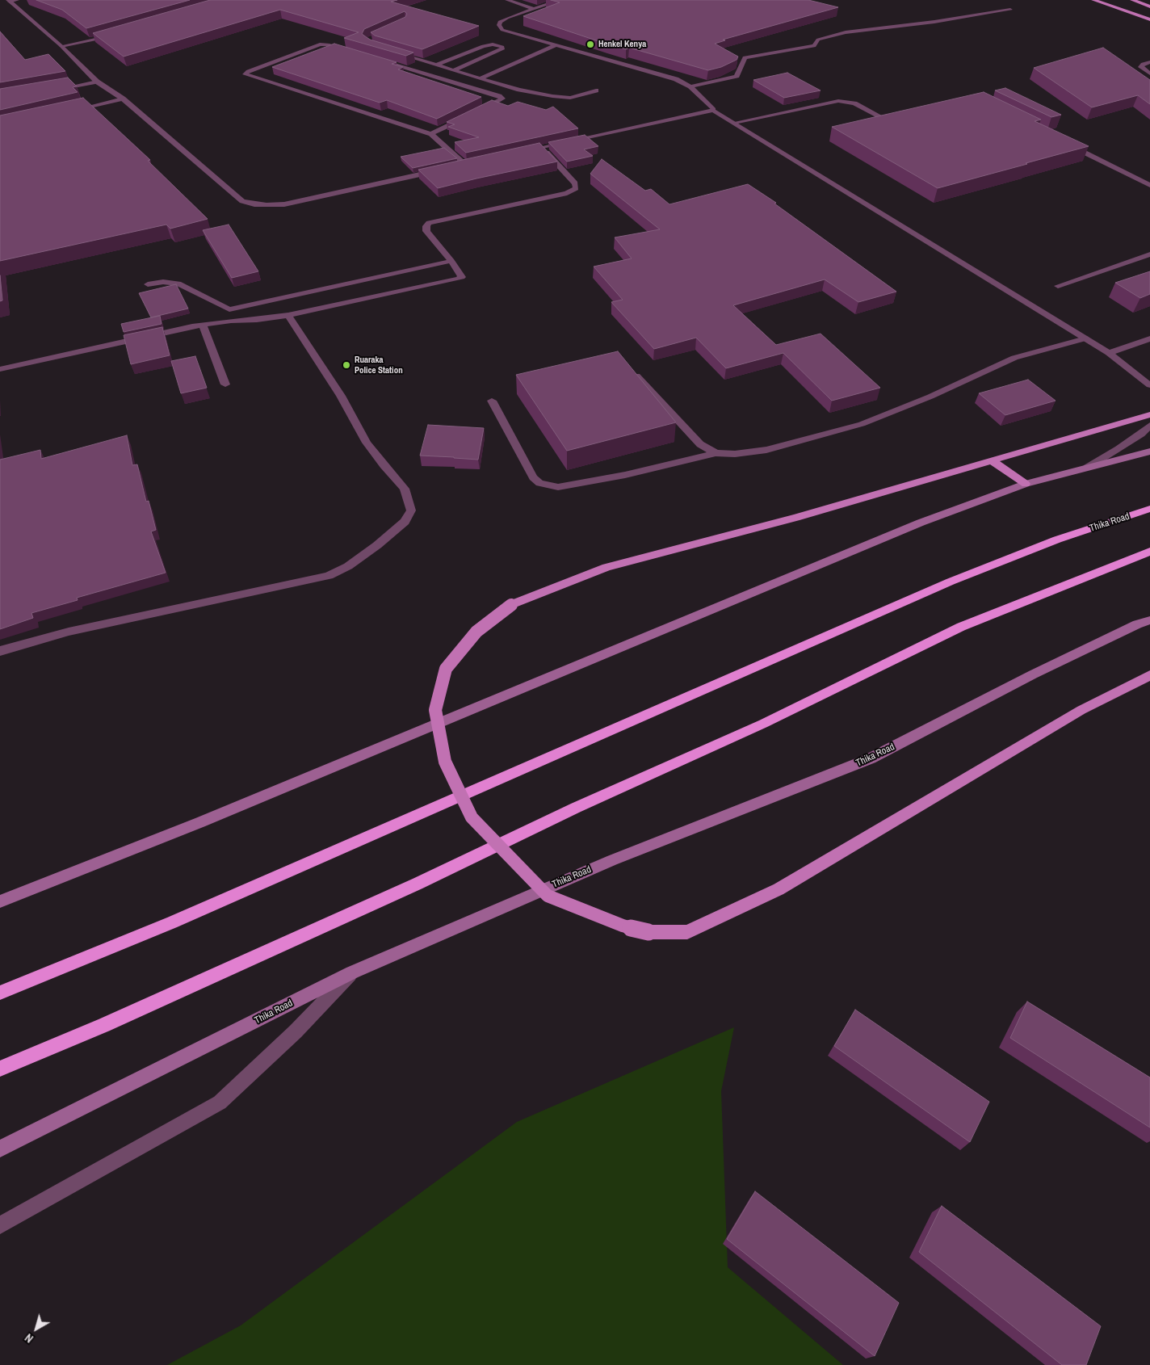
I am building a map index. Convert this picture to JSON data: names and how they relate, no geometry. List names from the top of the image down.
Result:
{
  "streets": {
    "highway": ["Thika Road"]
  },
  "places": ["Henkel Kenya", "Ruaraka Police Station"],
  "north": "bottom left"
}
